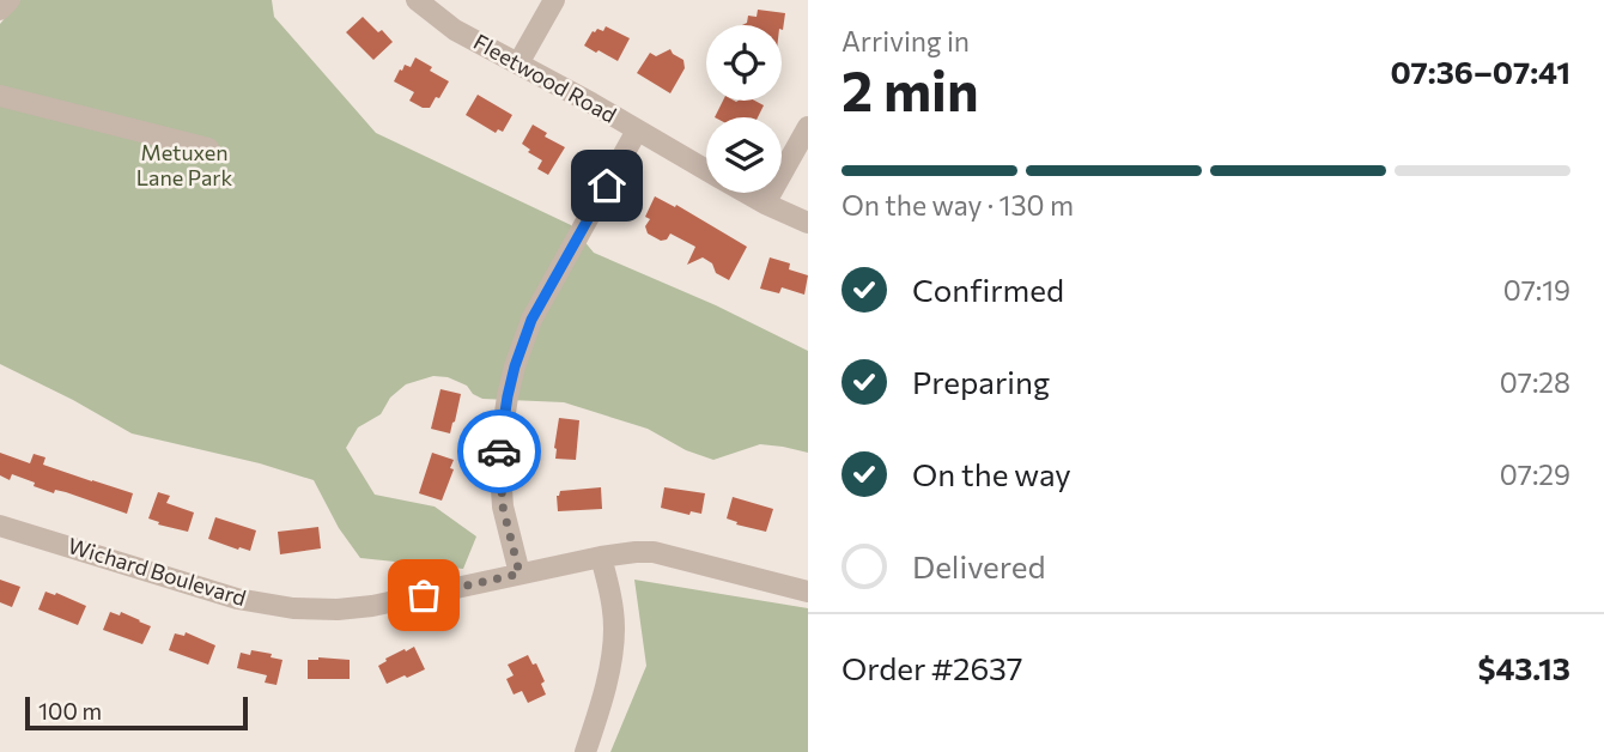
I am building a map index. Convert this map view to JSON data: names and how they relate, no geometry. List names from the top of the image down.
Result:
{
  "streets": {
    "street": ["Fleetwood Road", "Wichard Boulevard"]
  },
  "parks": ["Metuxen Lane Park"],
  "scale_bar": "100 m",
  "page": {
    "heading": ["2 min", "Arriving in", "07:36–07:41"],
    "panel": ["Order #2637", "$43.13"],
    "bar": "On the way · 130 m",
    "list": [
      ["Confirmed", "07:19"],
      ["Preparing", "07:28"],
      ["On the way", "07:29"],
      "Delivered"
    ],
    "scale": "100 m"
  }
}
